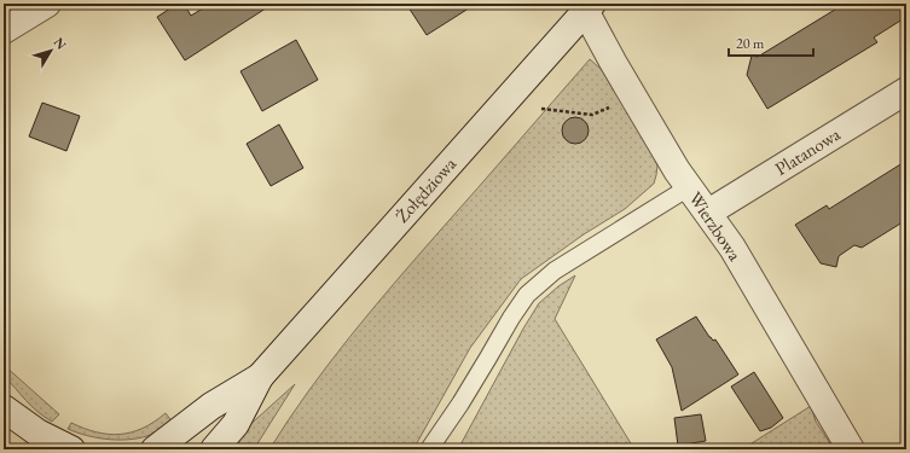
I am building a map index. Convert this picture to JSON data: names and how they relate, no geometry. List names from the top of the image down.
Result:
{
  "streets": {
    "street": ["Platanowa", "Żołędziowa", "Wierzbowa"]
  },
  "crossings": [
    ["Platanowa", "Wierzbowa"],
    ["Żołędziowa", "Wierzbowa"]
  ],
  "scale_bar": "20 m",
  "north": "top right"
}
